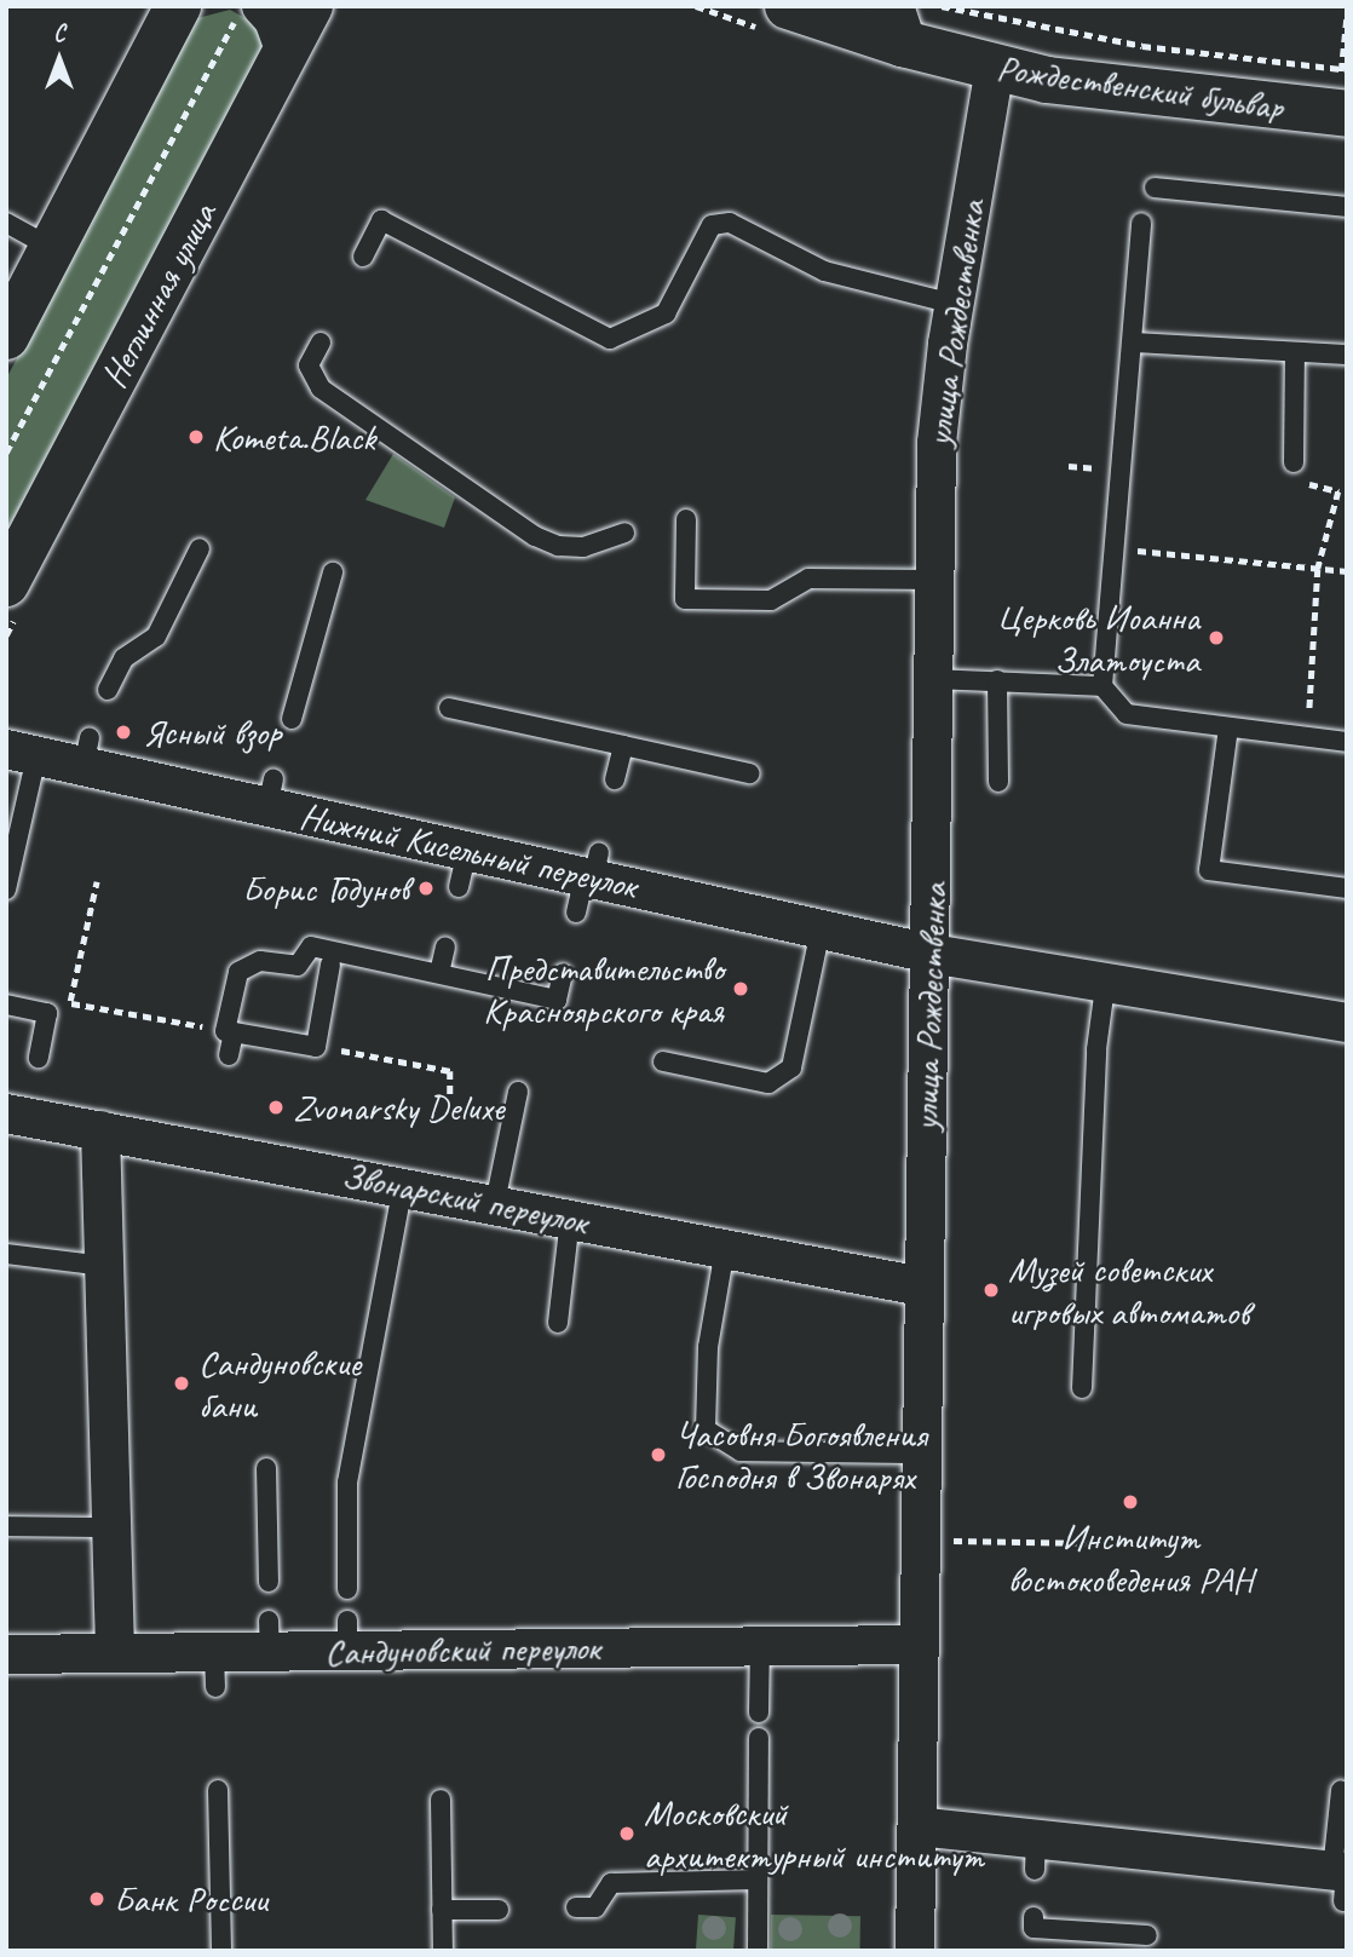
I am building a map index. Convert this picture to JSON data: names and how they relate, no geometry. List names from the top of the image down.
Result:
{
  "streets": {
    "street": [
      "Рождественский бульвар",
      "Неглинная улица",
      "улица Рождественка",
      "Нижний Кисельный переулок",
      "Звонарский переулок",
      "Сандуновский переулок"
    ]
  },
  "crossings": [
    ["Рождественский бульвар", "улица Рождественка"],
    ["улица Рождественка", "Нижний Кисельный переулок"],
    ["улица Рождественка", "Звонарский переулок"],
    ["улица Рождественка", "Сандуновский переулок"]
  ],
  "places": [
    "Kometa.Black",
    "Церковь Иоанна Златоуста",
    "Ясный взор",
    "Борис Годунов",
    "Представительство Красноярского края",
    "Zvonarsky Deluxe",
    "Музей советских игровых автоматов",
    "Сандуновские бани",
    "Часовня Богоявления Господня в Звонарях",
    "Институт востоковедения РАН",
    "Московский архитектурный институт",
    "Банк России"
  ],
  "north": "top"
}
